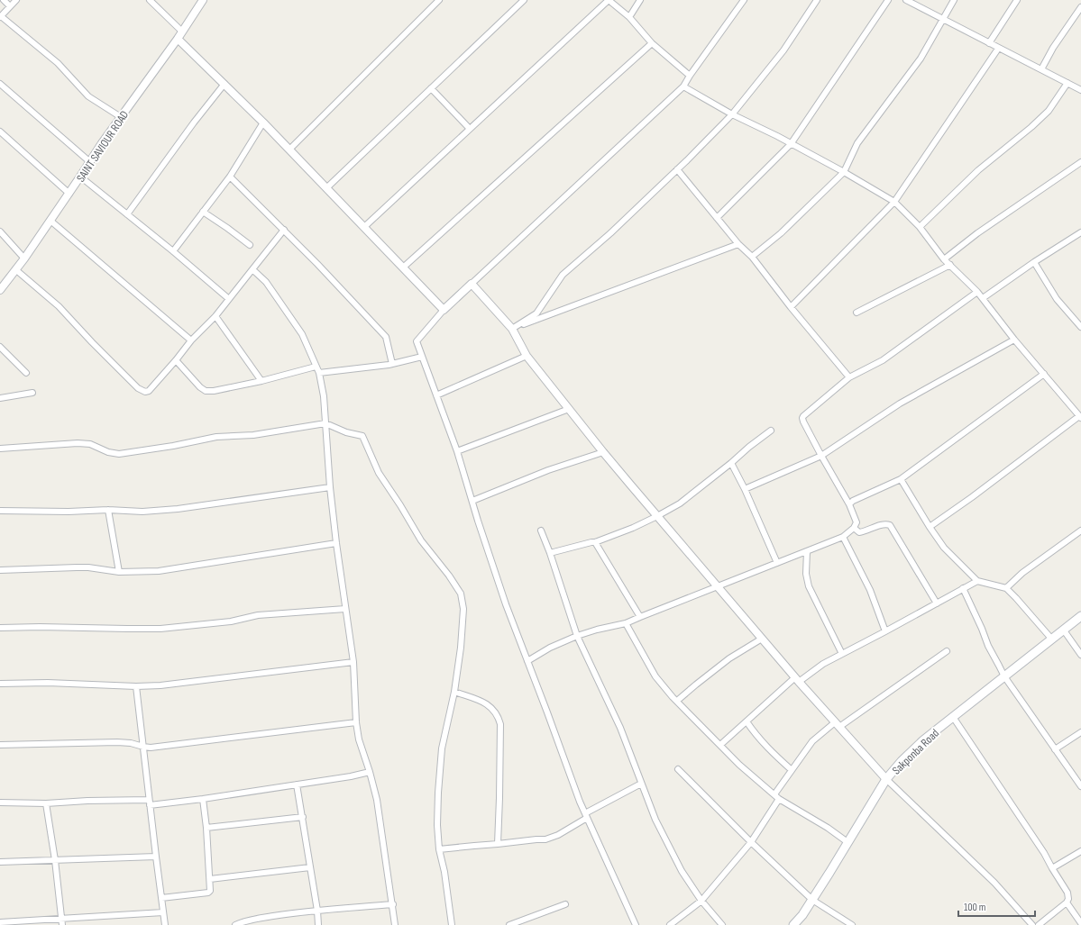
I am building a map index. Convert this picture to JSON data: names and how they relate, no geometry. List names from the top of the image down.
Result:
{
  "streets": {
    "main road": ["Sakponba Road"],
    "street": ["SAINT SAVIOUR ROAD"]
  },
  "scale_bar": "100 m"
}
